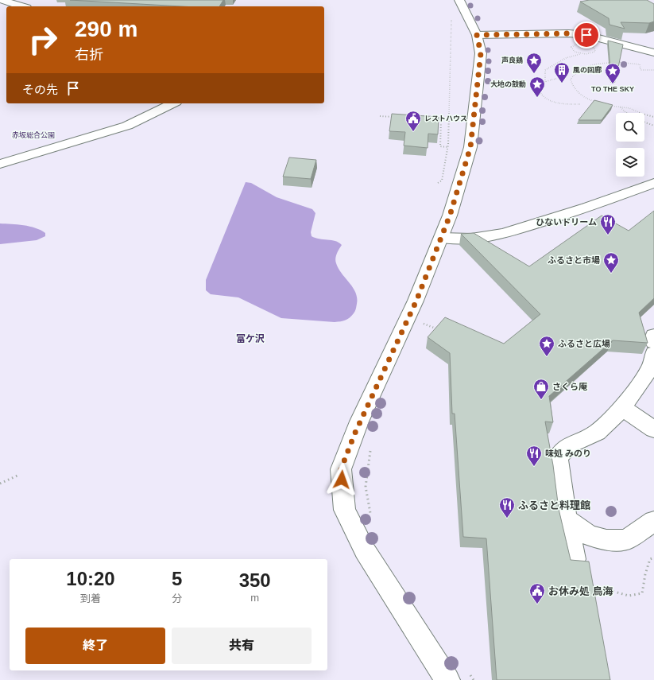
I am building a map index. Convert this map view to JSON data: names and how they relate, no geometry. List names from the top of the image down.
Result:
{
  "districts": ["富ケ沢"],
  "parks": ["赤坂総合公園"],
  "places": {
    "place": [
      "声良鶏",
      "TO THE SKY",
      "大地の鼓動",
      "ふるさと市場",
      "ふるさと広場"
    ],
    "building": ["風の回廊"],
    "public building": ["レストハウス", "お休み処 鳥海"],
    "restaurant": ["ひないドリーム", "味処 みのり", "ふるさと料理館"],
    "shop": ["さくら庵"]
  },
  "page": {
    "turn": ["290 m", "右折"],
    "then": "その先",
    "eta": [
      "10:20",
      "到着",
      "5",
      "分",
      "350",
      "m"
    ],
    "buttons": ["終了", "共有"]
  }
}
